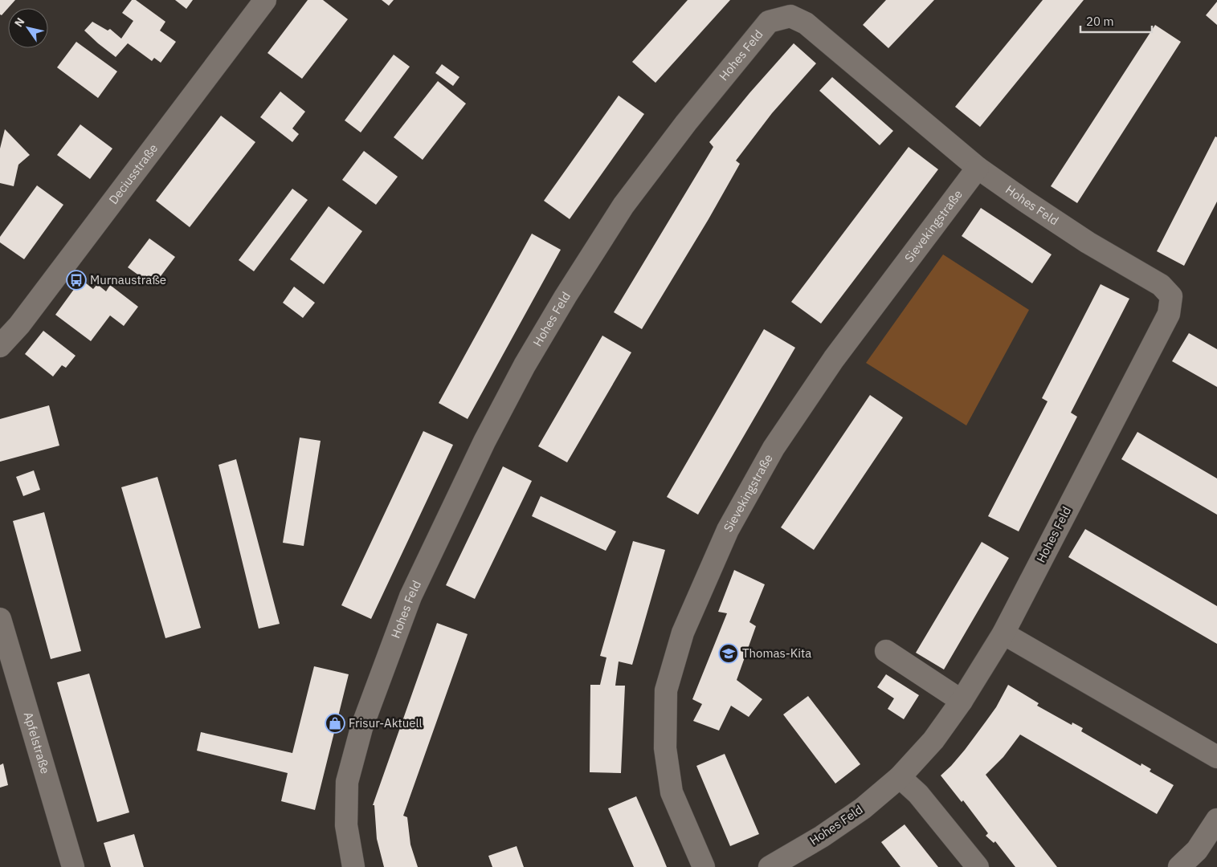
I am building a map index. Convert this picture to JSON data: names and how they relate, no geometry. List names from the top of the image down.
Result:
{
  "streets": {
    "street": [
      "Hohes Feld",
      "Deciusstraße",
      "Sievekingstraße",
      "Apfelstraße"
    ]
  },
  "crossings": [
    ["Hohes Feld", "Sievekingstraße"]
  ],
  "places": {
    "bus stop": ["Murnaustraße"],
    "school or university": ["Thomas-Kita"],
    "shop": ["Frisur-Aktuell"]
  },
  "scale_bar": "20 m",
  "north": "top left"
}
